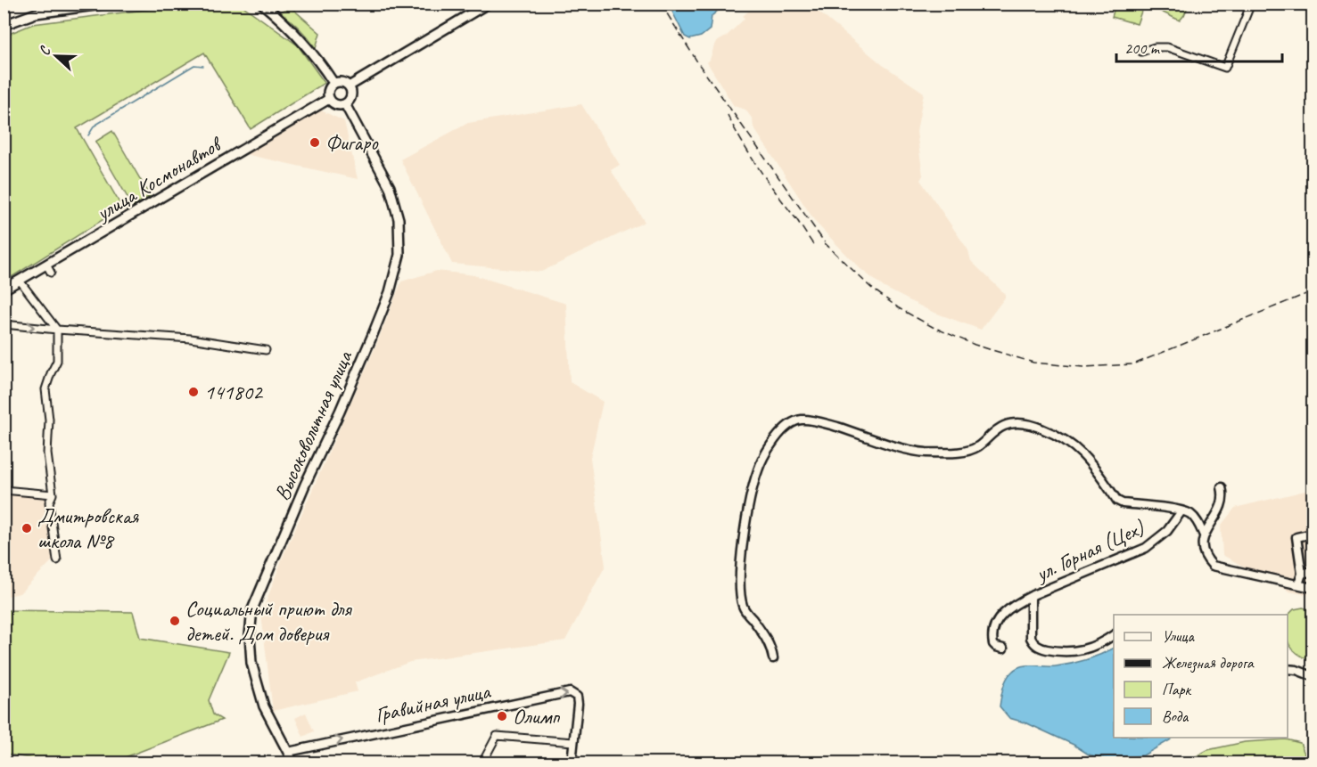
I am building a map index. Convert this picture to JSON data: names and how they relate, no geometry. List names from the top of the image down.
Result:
{
  "streets": {
    "main road": ["улица Космонавтов", "Высоковольтная улица"],
    "street": ["ул. Горная (Цех)", "Гравийная улица"]
  },
  "crossings": [
    ["улица Космонавтов", "Высоковольтная улица"],
    ["Высоковольтная улица", "Гравийная улица"]
  ],
  "one_way": ["Гравийная улица"],
  "places": [
    "Фигаро",
    "141802",
    "Дмитровская школа №8",
    "Социальный приют для детей. Дом доверия",
    "Олимп"
  ],
  "legend": [
    "Улица",
    "Железная дорога",
    "Парк",
    "Вода"
  ],
  "scale_bar": "200 m",
  "north": "left"
}
